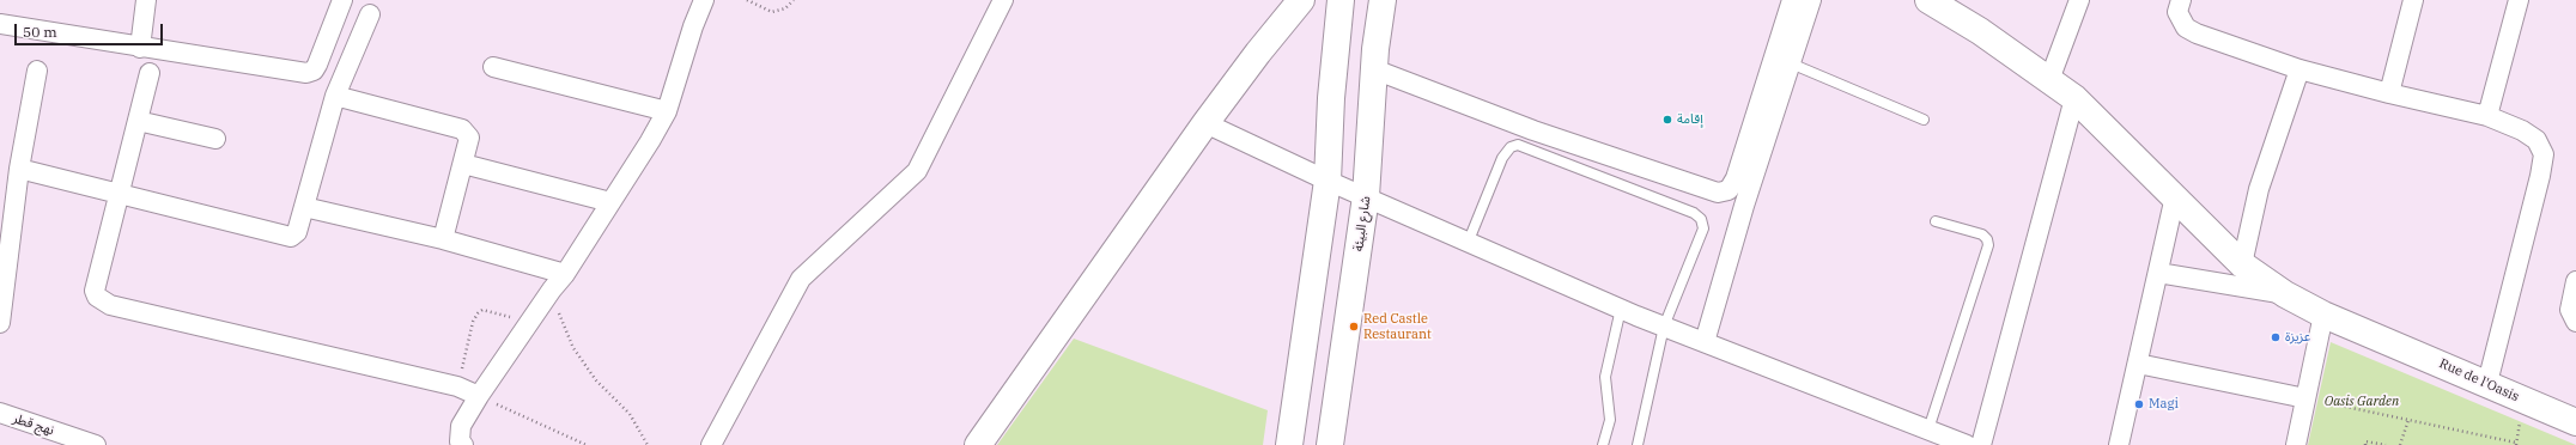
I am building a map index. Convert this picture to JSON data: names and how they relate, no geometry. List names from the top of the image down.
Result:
{
  "streets": {
    "street": ["شارع البيئة", "Rue de l'Oasis", "نهج قطر"]
  },
  "parks": ["Oasis Garden"],
  "places": [
    "إقامة",
    "Red Castle Restaurant",
    "عزيزة",
    "Magi"
  ],
  "scale_bar": "50 m"
}
